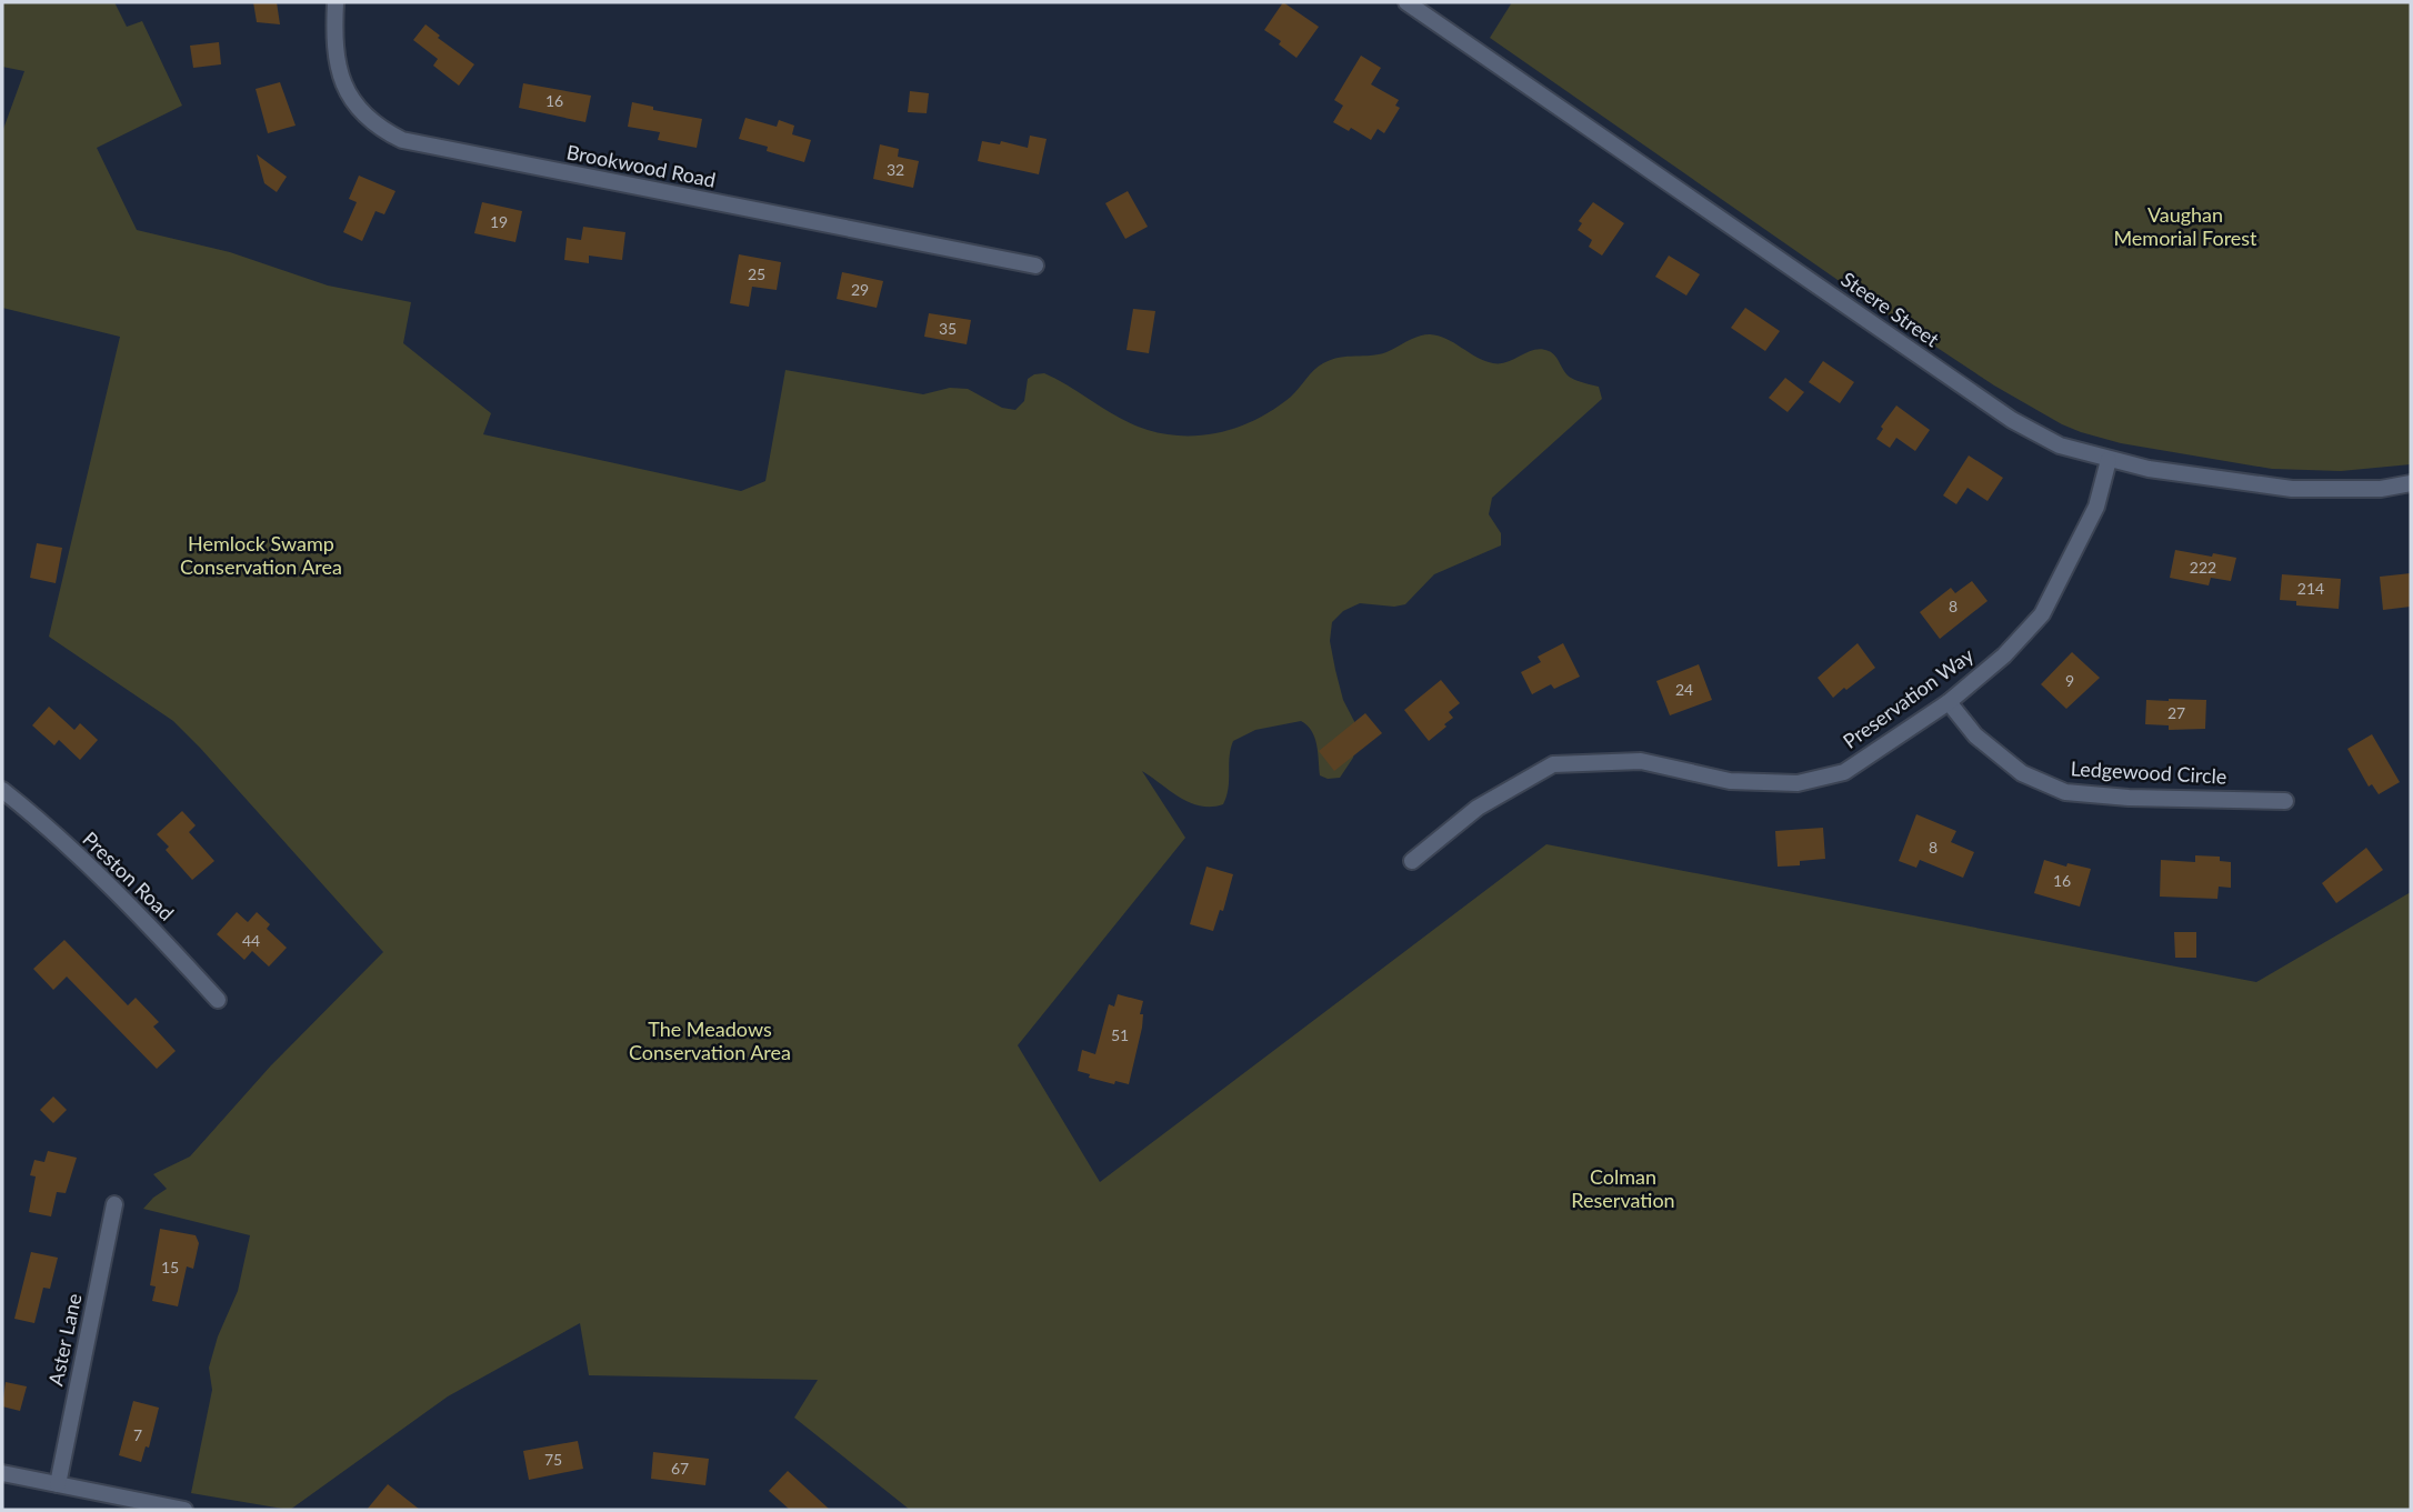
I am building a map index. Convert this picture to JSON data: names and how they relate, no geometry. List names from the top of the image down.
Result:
{
  "streets": {
    "street": [
      "Brookwood Road",
      "Steere Street",
      "Preservation Way",
      "Ledgewood Circle",
      "Preston Road",
      "Aster Lane"
    ]
  },
  "crossings": [
    ["Steere Street", "Preservation Way"],
    ["Preservation Way", "Ledgewood Circle"]
  ],
  "parks": [
    "Vaughan Memorial Forest",
    "Hemlock Swamp Conservation Area",
    "The Meadows Conservation Area",
    "Colman Reservation"
  ],
  "house_numbers": [
    "16",
    "32",
    "19",
    "25",
    "29",
    "35",
    "222",
    "214",
    "8",
    "9",
    "24",
    "27",
    "8",
    "16",
    "44",
    "51",
    "15",
    "7",
    "75",
    "67"
  ]
}
